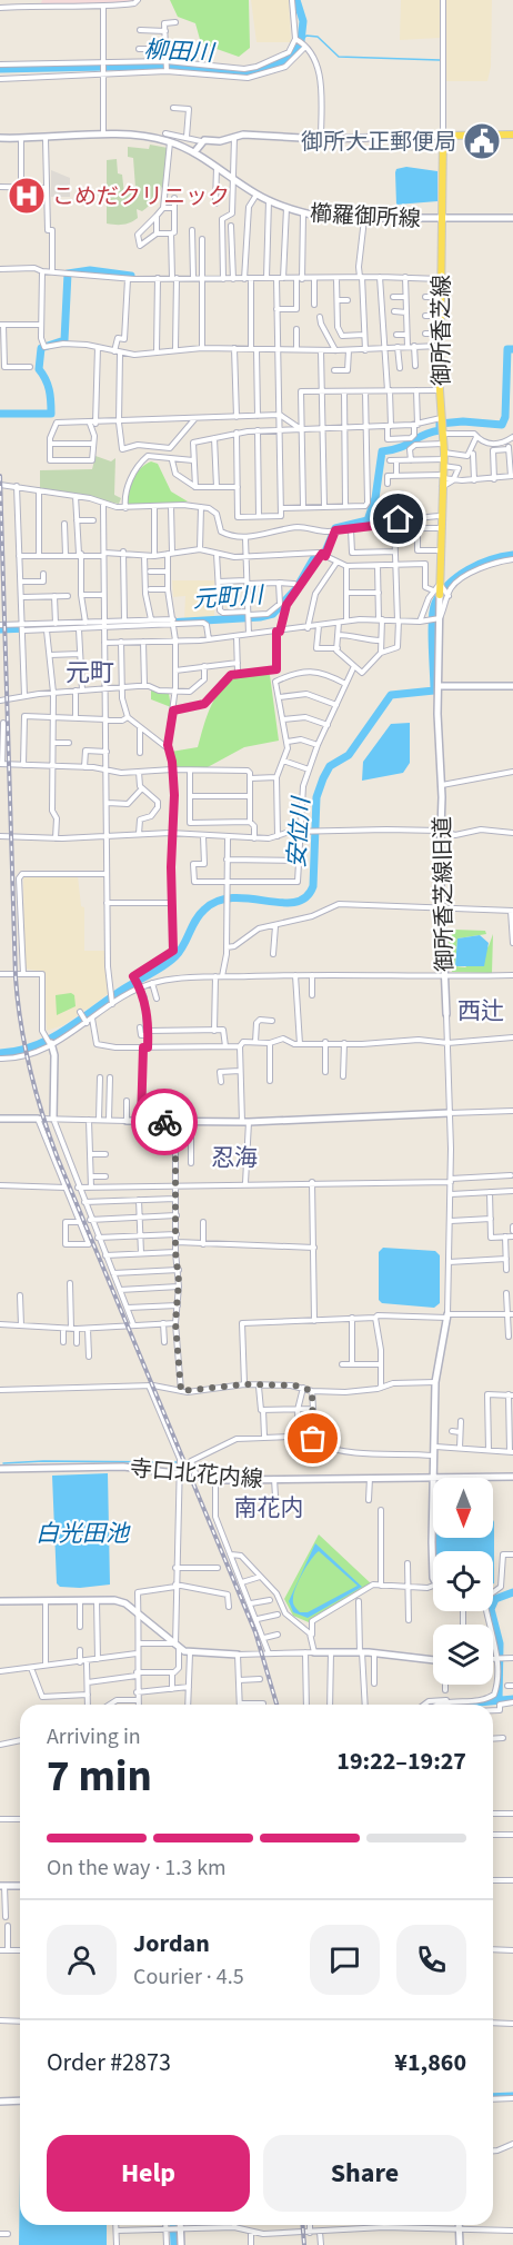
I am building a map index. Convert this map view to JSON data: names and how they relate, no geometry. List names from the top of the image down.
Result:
{
  "streets": {
    "main road": ["御所香芝線"],
    "street": ["櫛羅御所線", "御所香芝線旧道", "寺口北花内線"]
  },
  "crossings": [
    ["櫛羅御所線", "御所香芝線"],
    ["御所香芝線", "御所香芝線旧道"]
  ],
  "districts": [
    "元町",
    "西辻",
    "忍海",
    "南花内"
  ],
  "water": [
    "柳田川",
    "元町川",
    "安位川",
    "白光田池"
  ],
  "places": {
    "public building": ["御所大正郵便局"],
    "hospital": ["こめだクリニック"]
  },
  "north": "bottom",
  "page": {
    "heading": ["7 min", "Arriving in", "19:22–19:27"],
    "panel": [
      "Jordan",
      "Courier · 4.5",
      "Order #2873",
      "¥1,860"
    ],
    "bar": "On the way · 1.3 km",
    "buttons": ["Help", "Share"]
  }
}
